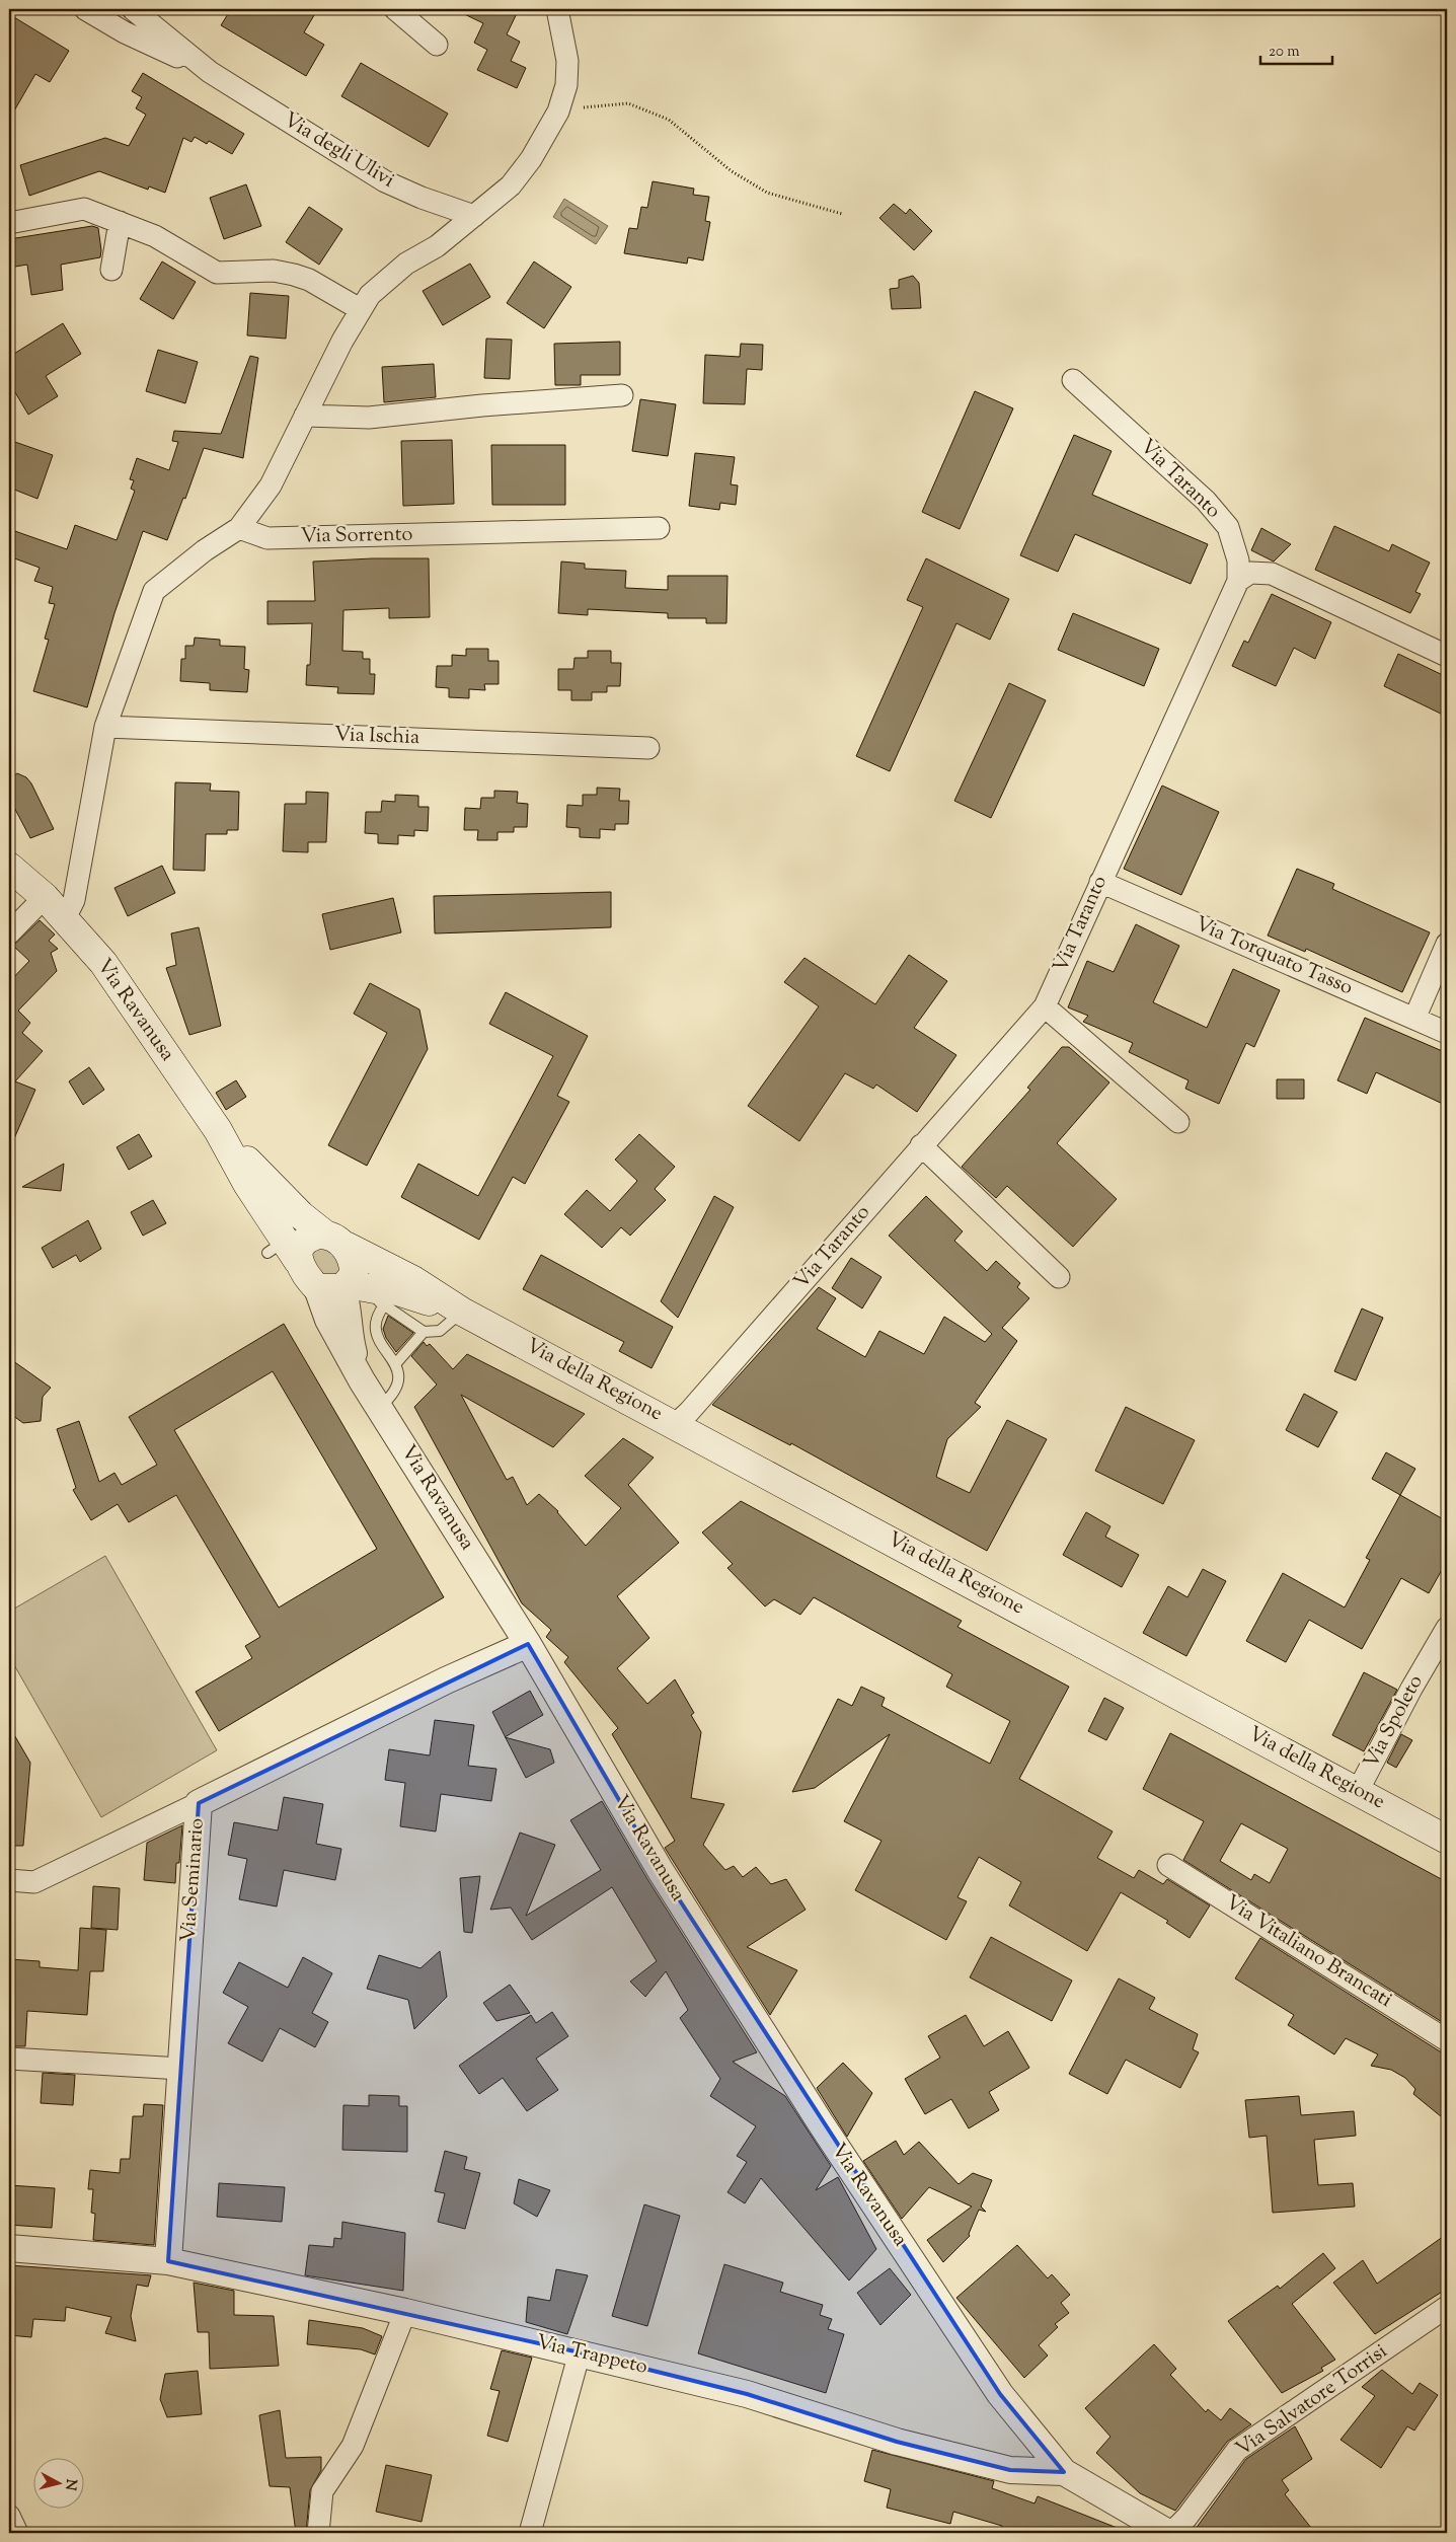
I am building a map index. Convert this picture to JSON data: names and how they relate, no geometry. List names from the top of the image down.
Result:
{
  "streets": {
    "main road": ["Via Ravanusa", "Via della Regione"],
    "street": [
      "Via degli Ulivi",
      "Via Taranto",
      "Via Sorrento",
      "Via Ischia",
      "Via Torquato Tasso",
      "Via Spoleto",
      "Via Seminario",
      "Via Vitaliano Brancati",
      "Via Trappeto",
      "Via Salvatore Torrisi"
    ]
  },
  "crossings": [
    ["Via Taranto", "Via Torquato Tasso"],
    ["Via Taranto", "Via della Regione"],
    ["Via Ravanusa", "Via Seminario"],
    ["Via Ravanusa", "Via Trappeto"],
    ["Via della Regione", "Via Spoleto"],
    ["Via Seminario", "Via Trappeto"]
  ],
  "scale_bar": "20 m",
  "north": "right"
}
